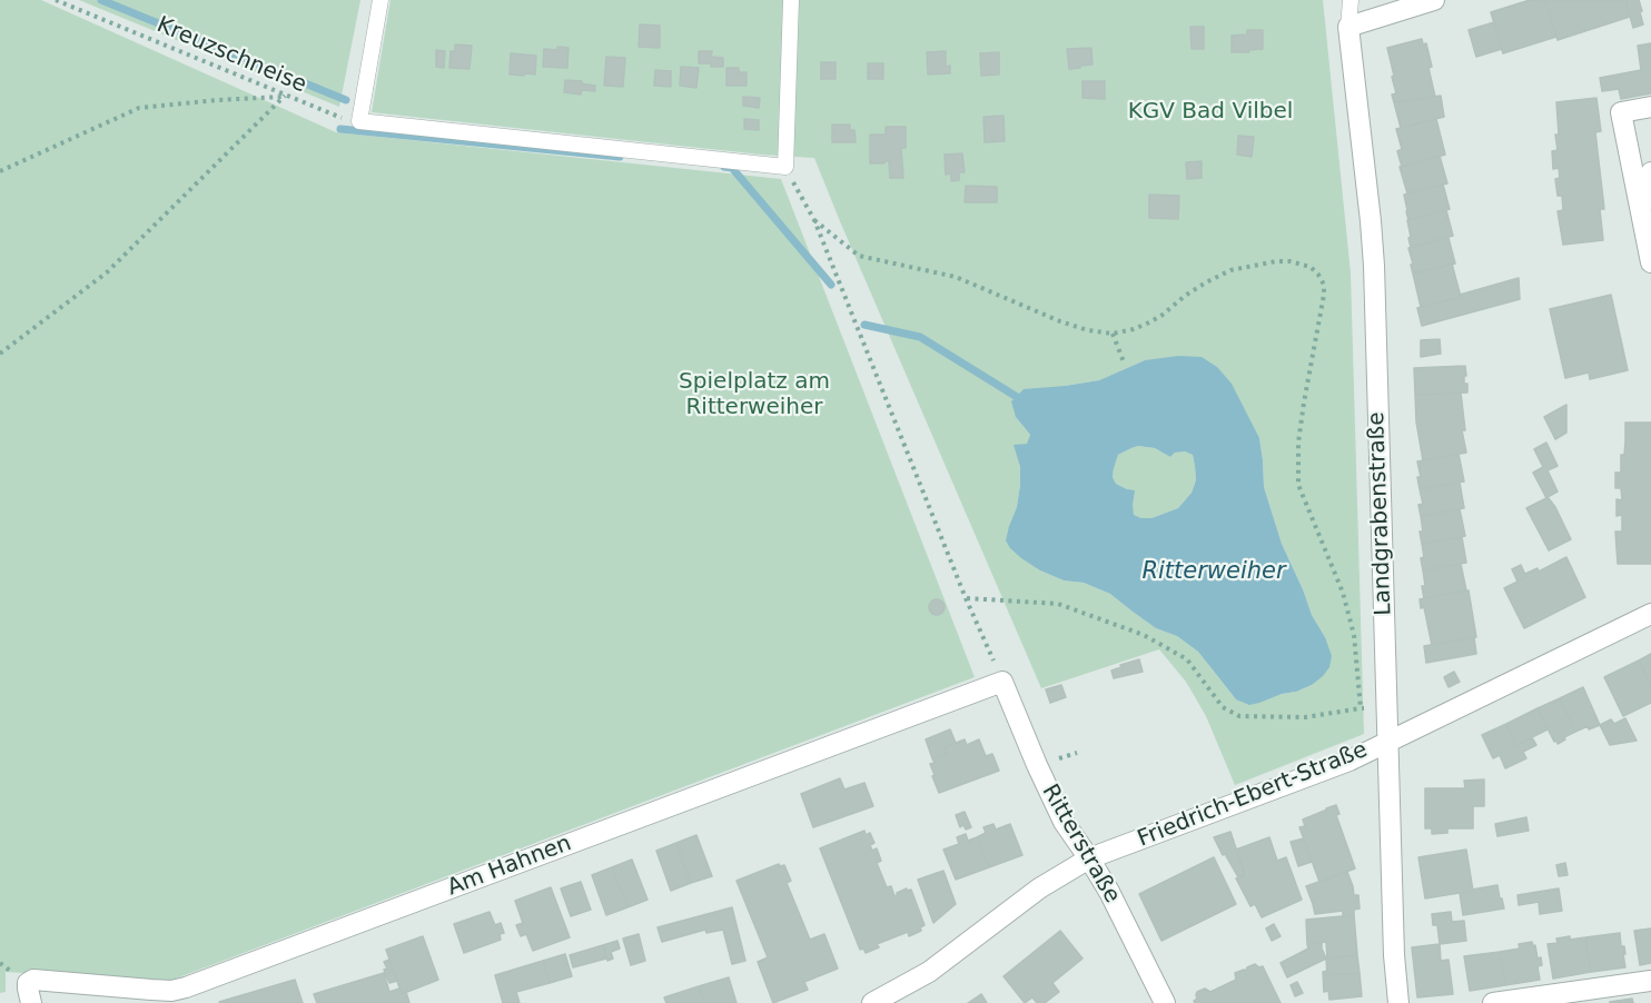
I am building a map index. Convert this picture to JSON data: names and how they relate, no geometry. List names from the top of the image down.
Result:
{
  "streets": {
    "street": [
      "Landgrabenstraße",
      "Friedrich-Ebert-Straße",
      "Ritterstraße",
      "Am Hahnen"
    ],
    "path": ["Kreuzschneise"]
  },
  "crossings": [
    ["Landgrabenstraße", "Friedrich-Ebert-Straße"],
    ["Friedrich-Ebert-Straße", "Ritterstraße"],
    ["Ritterstraße", "Am Hahnen"]
  ],
  "water": ["Ritterweiher"],
  "parks": ["KGV Bad Vilbel", "Spielplatz am Ritterweiher"]
}
